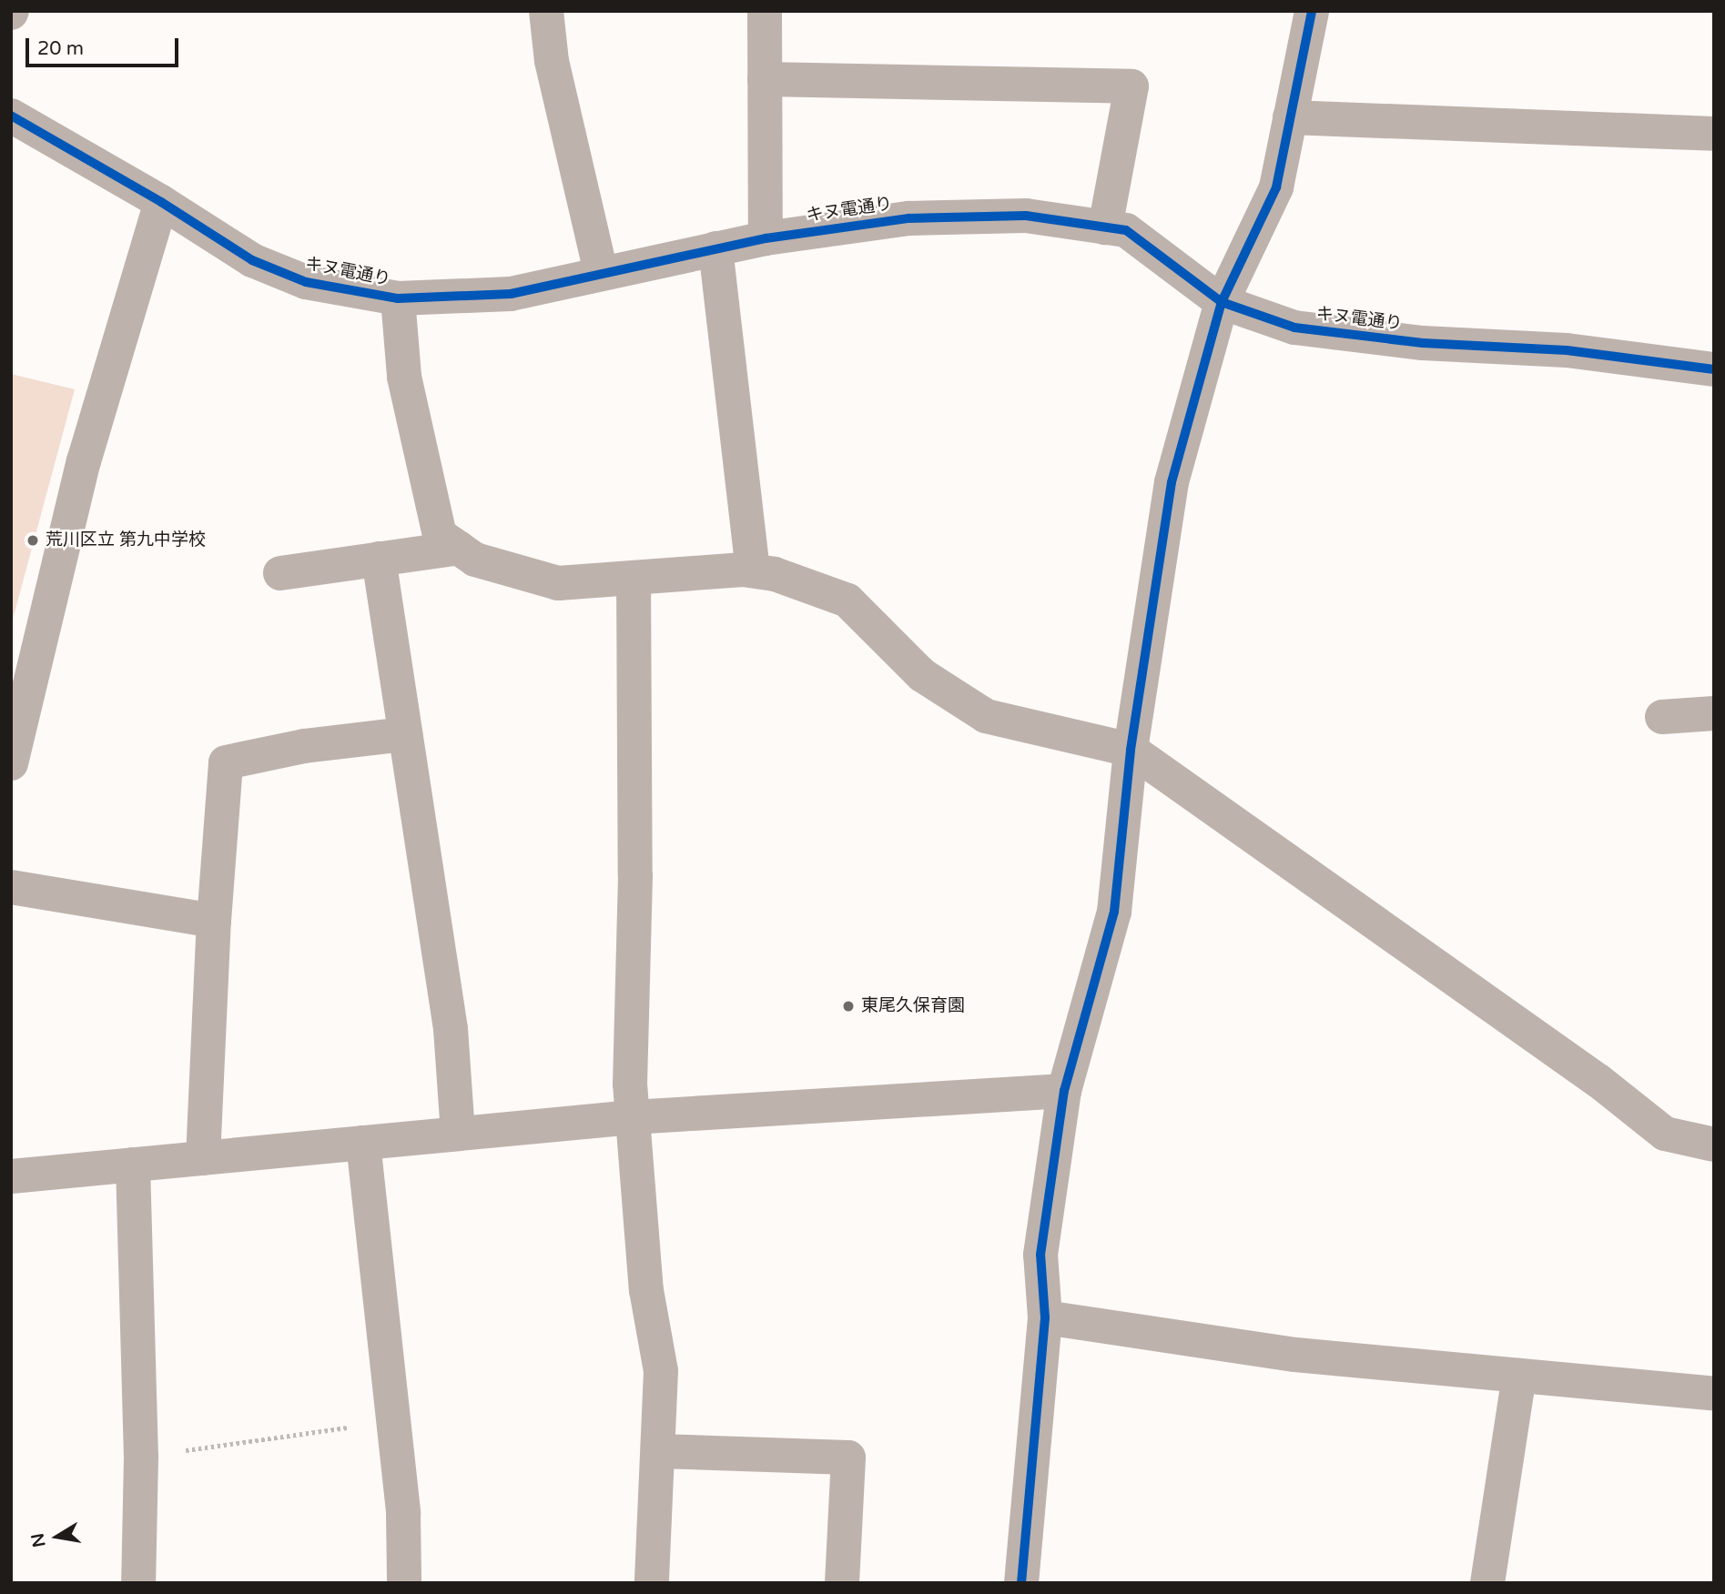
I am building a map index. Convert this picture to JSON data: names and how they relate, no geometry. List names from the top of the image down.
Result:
{
  "streets": {
    "street": ["キヌ電通り"]
  },
  "places": ["荒川区立 第九中学校", "東尾久保育園"],
  "scale_bar": "20 m",
  "north": "left"
}
